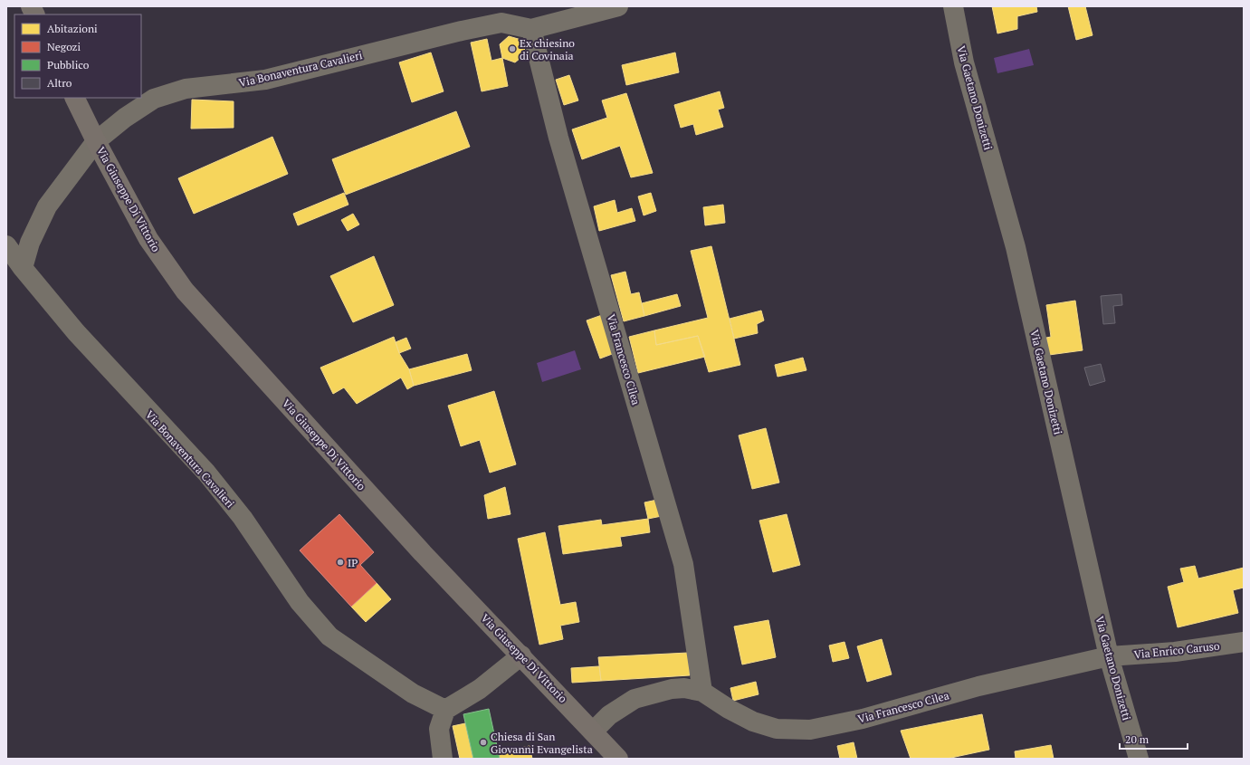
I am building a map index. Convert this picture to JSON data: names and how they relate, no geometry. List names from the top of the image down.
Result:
{
  "streets": {
    "main road": ["Via Giuseppe Di Vittorio"],
    "street": [
      "Via Bonaventura Cavalieri",
      "Via Gaetano Donizetti",
      "Via Francesco Cilea",
      "Via Enrico Caruso"
    ]
  },
  "crossings": [
    ["Via Bonaventura Cavalieri", "Via Giuseppe Di Vittorio"],
    ["Via Bonaventura Cavalieri", "Via Francesco Cilea"],
    ["Via Gaetano Donizetti", "Via Francesco Cilea"],
    ["Via Gaetano Donizetti", "Via Enrico Caruso"],
    ["Via Giuseppe Di Vittorio", "Via Francesco Cilea"],
    ["Via Francesco Cilea", "Via Enrico Caruso"]
  ],
  "places": ["Ex chiesino di Covinaia", "IP", "Chiesa di San Giovanni Evangelista"],
  "legend": [
    "Abitazioni",
    "Negozi",
    "Pubblico",
    "Altro"
  ],
  "scale_bar": "20 m"
}
